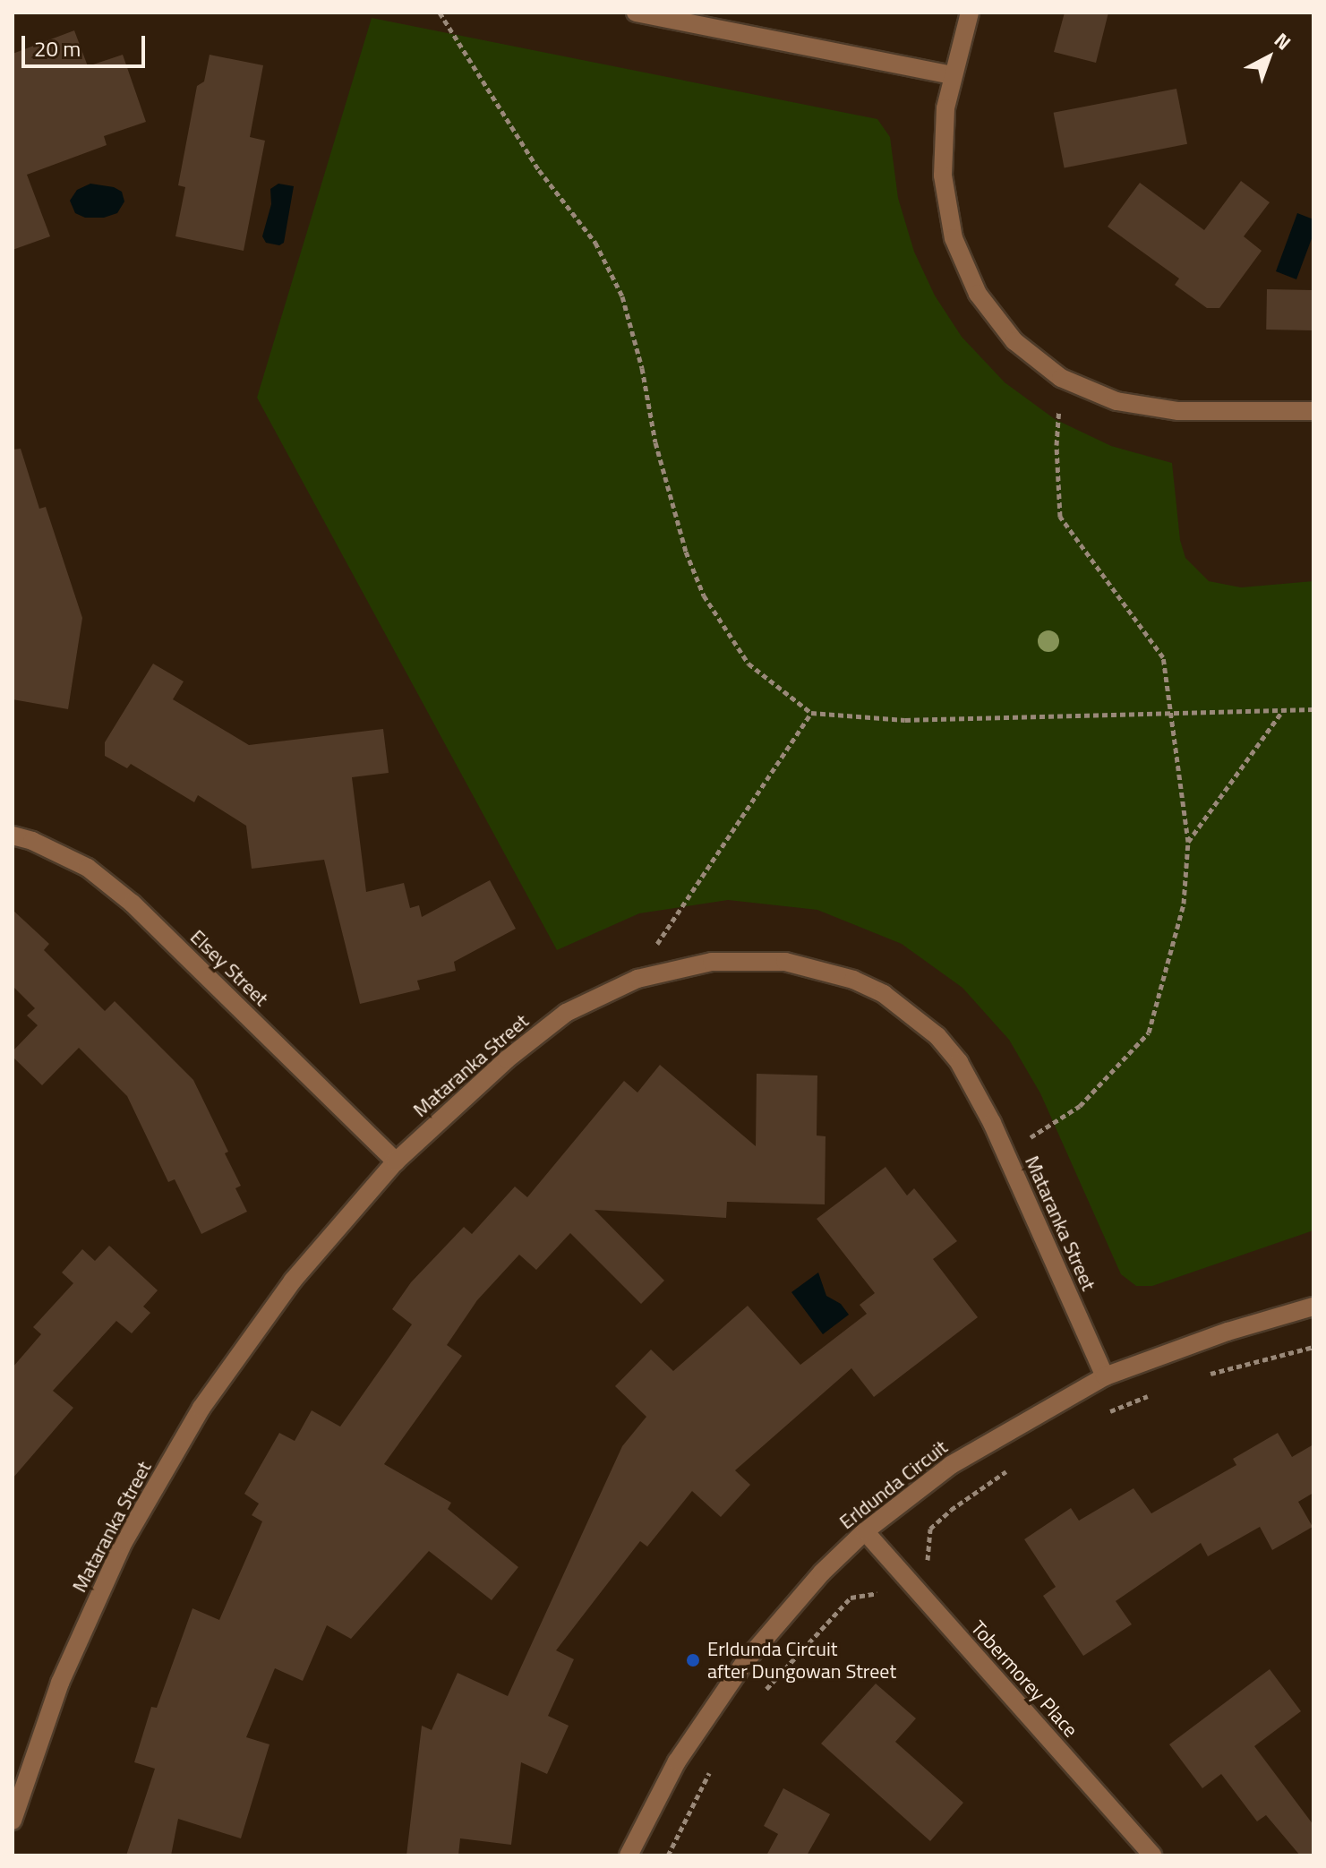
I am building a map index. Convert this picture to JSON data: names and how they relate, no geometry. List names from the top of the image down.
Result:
{
  "streets": {
    "street": [
      "Elsey Street",
      "Mataranka Street",
      "Erldunda Circuit",
      "Tobermorey Place"
    ]
  },
  "crossings": [
    ["Elsey Street", "Mataranka Street"],
    ["Mataranka Street", "Erldunda Circuit"],
    ["Erldunda Circuit", "Tobermorey Place"]
  ],
  "places": ["Erldunda Circuit after Dungowan Street"],
  "scale_bar": "20 m",
  "north": "top right"
}
